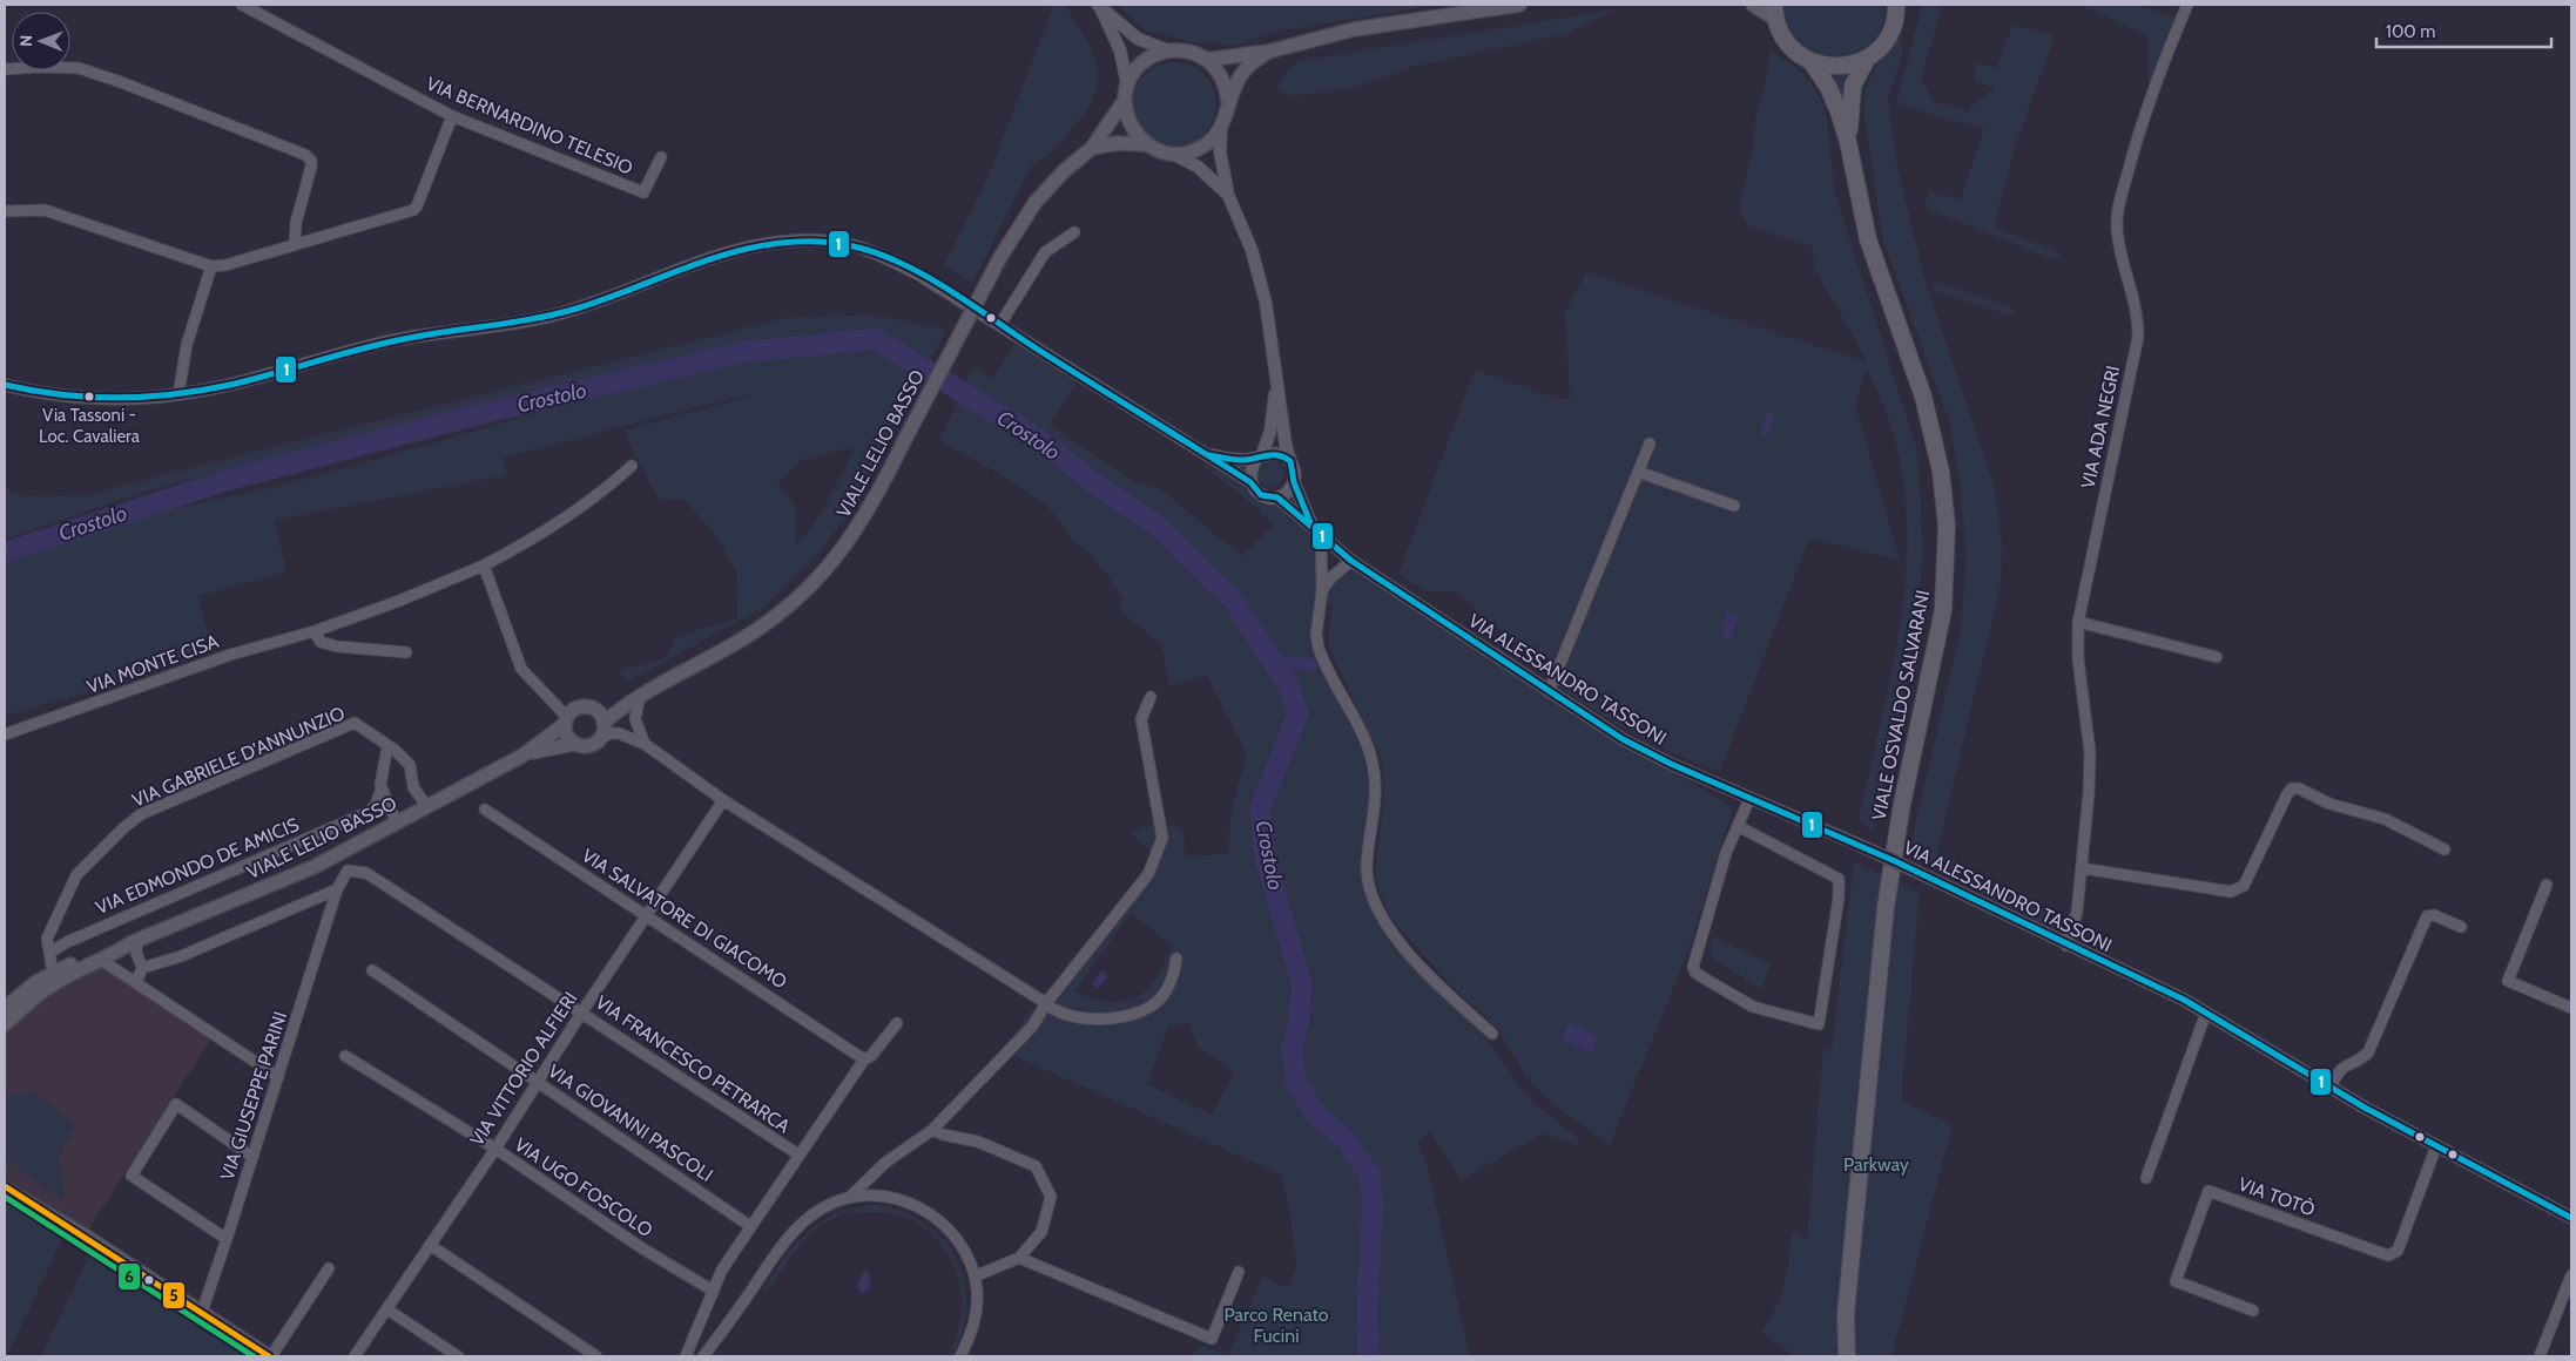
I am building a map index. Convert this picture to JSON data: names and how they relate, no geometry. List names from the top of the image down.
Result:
{
  "streets": {
    "main road": ["VIALE LELIO BASSO", "VIALE OSVALDO SALVARANI"],
    "street": [
      "VIA BERNARDINO TELESIO",
      "VIA ADA NEGRI",
      "VIA MONTE CISA",
      "VIA ALESSANDRO TASSONI",
      "VIA GABRIELE D'ANNUNZIO",
      "VIA EDMONDO DE AMICIS",
      "VIA SALVATORE DI GIACOMO",
      "VIA FRANCESCO PETRARCA",
      "VIA VITTORIO ALFIERI",
      "VIA GIUSEPPE PARINI",
      "VIA GIOVANNI PASCOLI",
      "VIA UGO FOSCOLO",
      "VIA TOTÒ"
    ]
  },
  "crossings": [
    ["VIA ADA NEGRI", "VIA ALESSANDRO TASSONI"],
    ["VIALE LELIO BASSO", "VIA GABRIELE D'ANNUNZIO"],
    ["VIA ALESSANDRO TASSONI", "VIA TOTÒ"],
    ["VIA GABRIELE D'ANNUNZIO", "VIA EDMONDO DE AMICIS"],
    ["VIA SALVATORE DI GIACOMO", "VIA VITTORIO ALFIERI"],
    ["VIA FRANCESCO PETRARCA", "VIA VITTORIO ALFIERI"],
    ["VIA FRANCESCO PETRARCA", "VIA GIUSEPPE PARINI"],
    ["VIA VITTORIO ALFIERI", "VIA GIOVANNI PASCOLI"],
    ["VIA VITTORIO ALFIERI", "VIA UGO FOSCOLO"]
  ],
  "water": ["Crostolo"],
  "parks": ["Parkway", "Parco Renato Fucini"],
  "places": ["Via Tassoni - Loc. Cavaliera"],
  "lines": ["transit line 1", "transit line 5", "transit line 6"],
  "scale_bar": "100 m",
  "north": "left"
}
